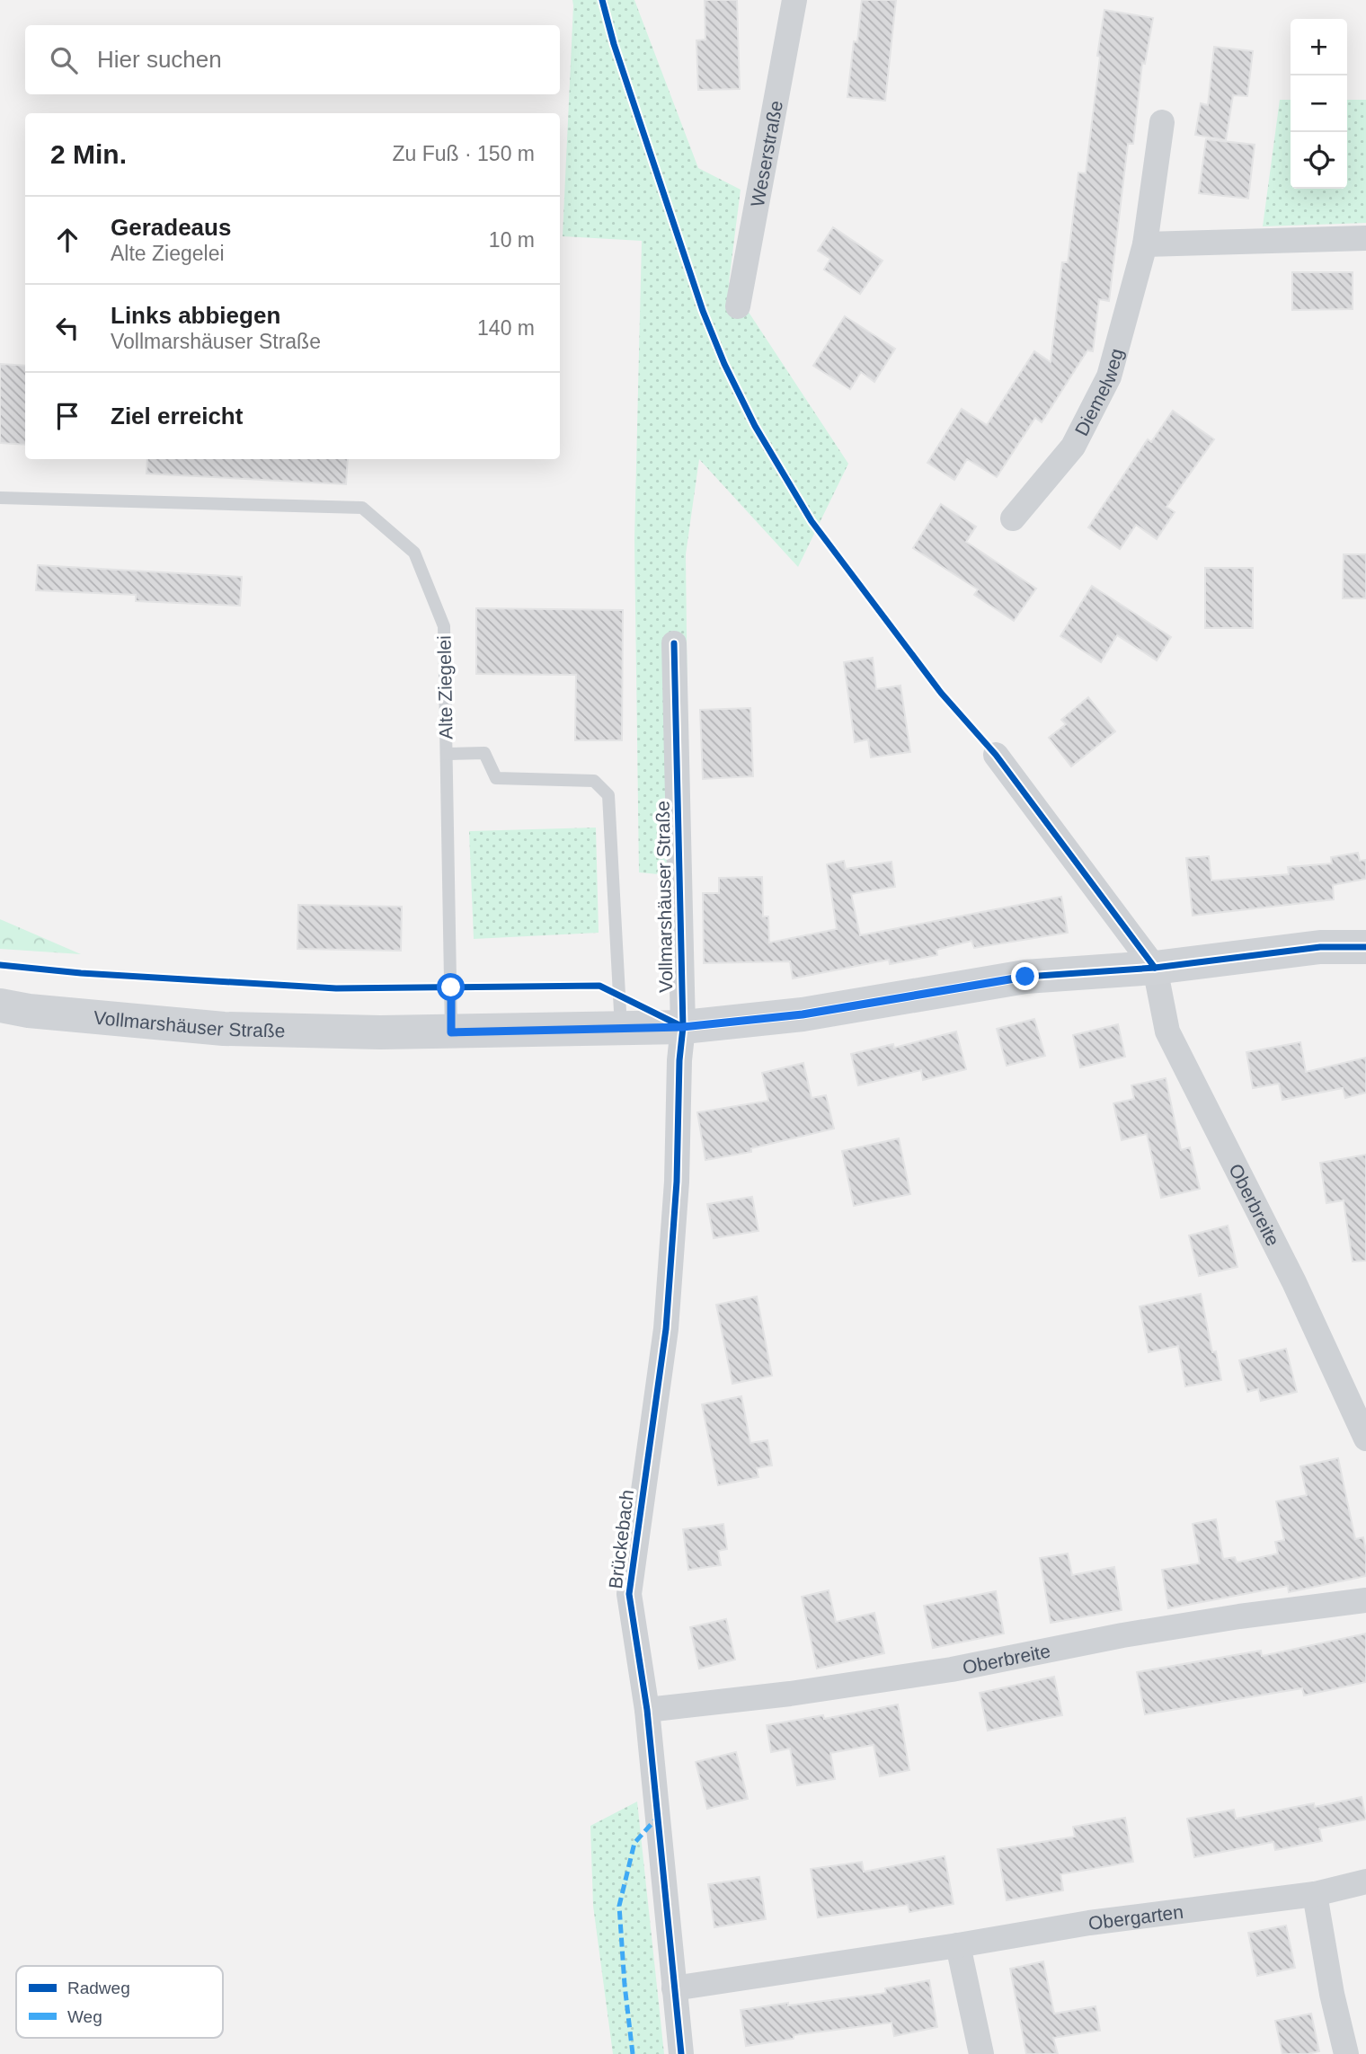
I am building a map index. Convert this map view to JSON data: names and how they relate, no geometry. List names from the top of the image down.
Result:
{
  "streets": {
    "main road": ["Vollmarshäuser Straße"],
    "street": [
      "Weserstraße",
      "Diemelweg",
      "Oberbreite",
      "Brückebach",
      "Obergarten"
    ],
    "lane": ["Alte Ziegelei"]
  },
  "crossings": [
    ["Alte Ziegelei", "Vollmarshäuser Straße"],
    ["Vollmarshäuser Straße", "Oberbreite"],
    ["Vollmarshäuser Straße", "Brückebach"],
    ["Oberbreite", "Brückebach"],
    ["Brückebach", "Obergarten"]
  ],
  "legend": ["Radweg", "Weg"],
  "page": {
    "map_buttons": ["+", "−"],
    "search": "Hier suchen",
    "heading": ["2 Min.", "Zu Fuß · 150 m"],
    "list": [
      ["Geradeaus", "Alte Ziegelei", "10 m"],
      ["Links abbiegen", "Vollmarshäuser Straße", "140 m"],
      "Ziel erreicht"
    ]
  }
}
